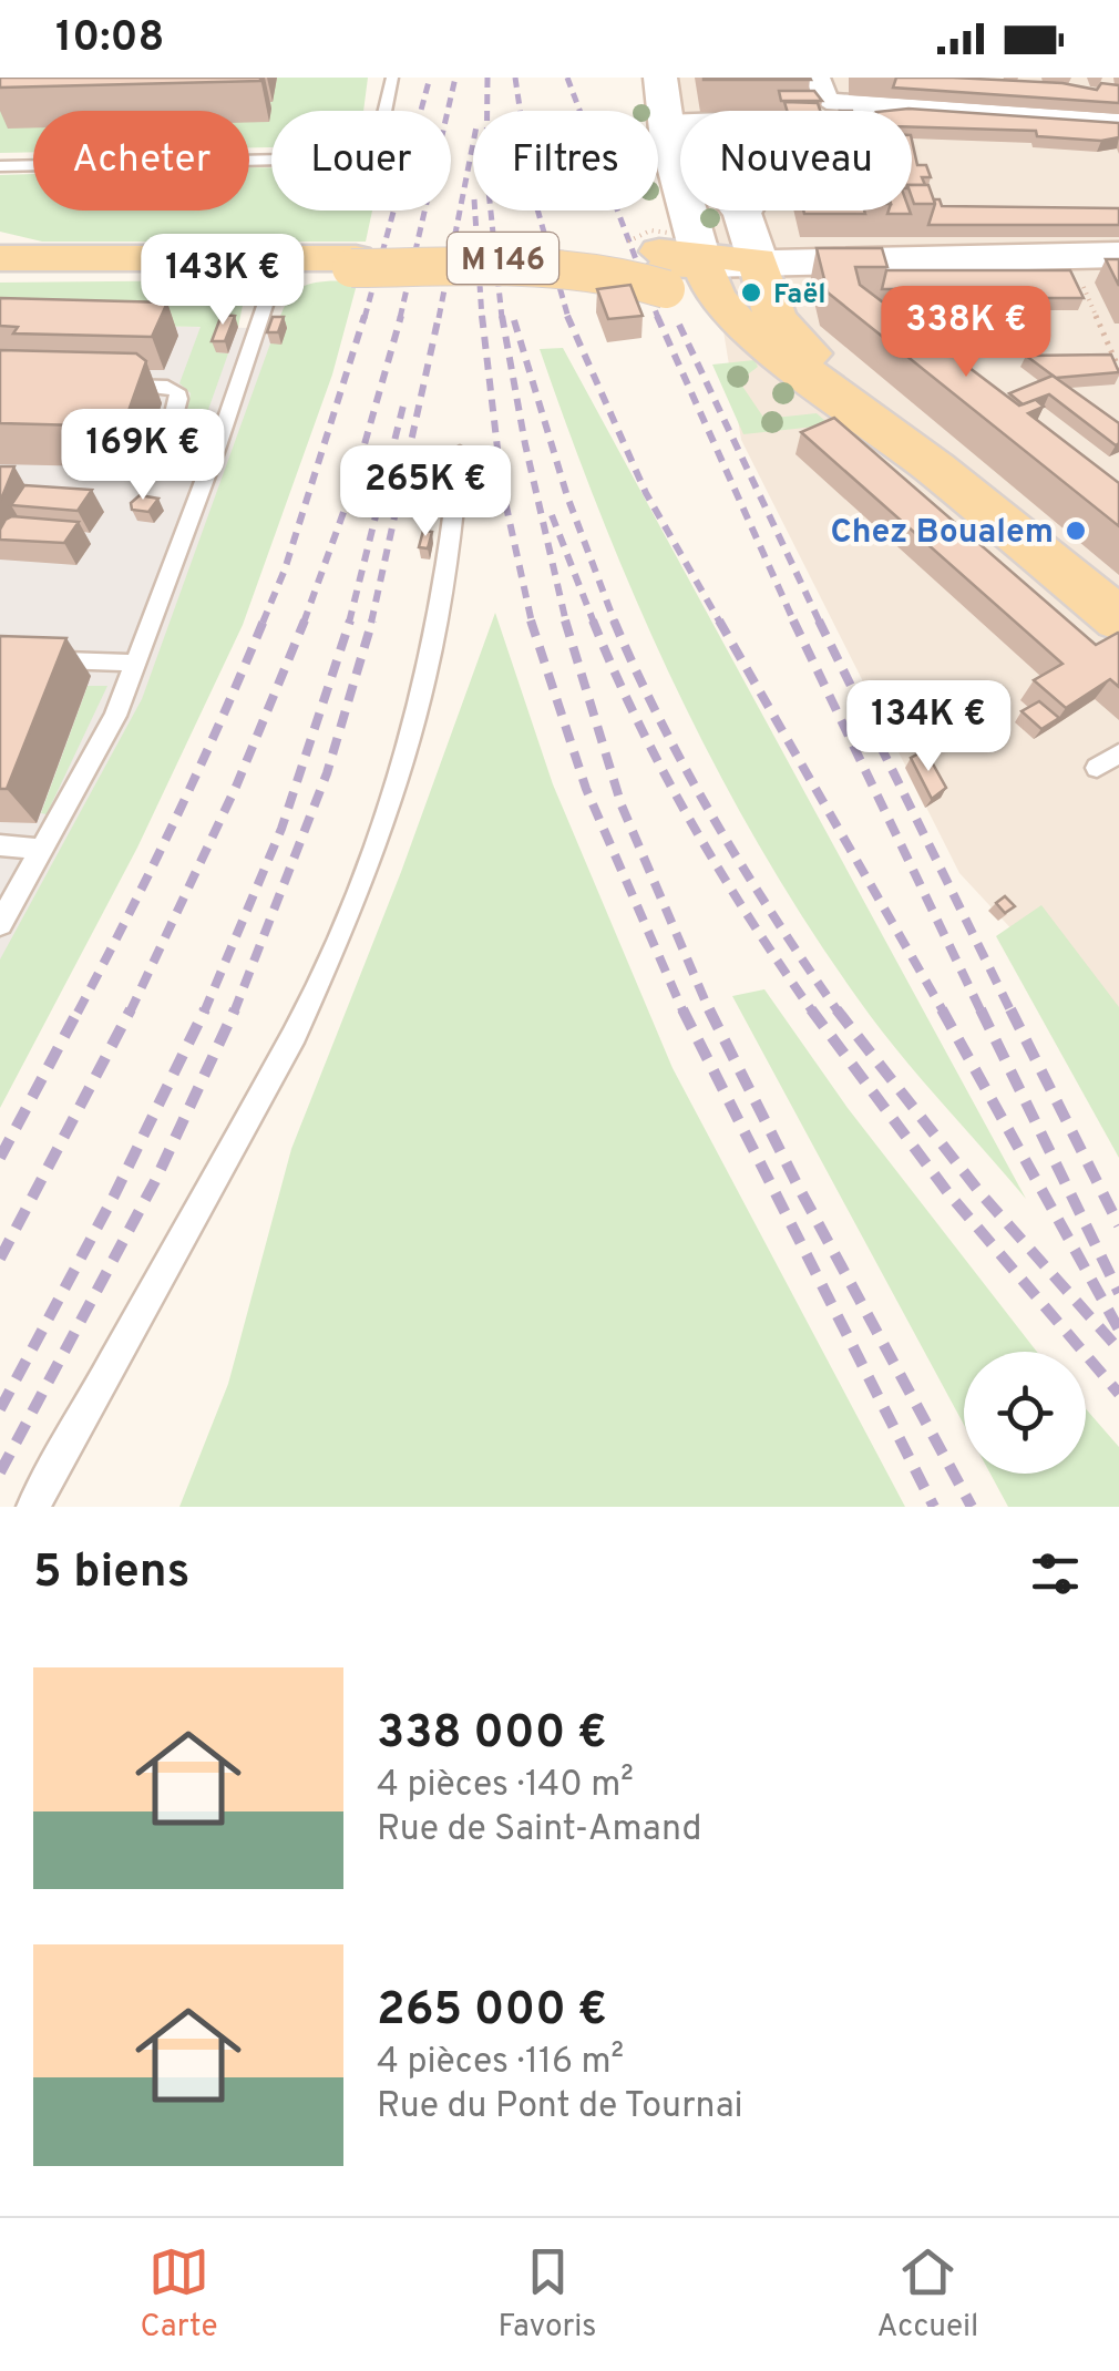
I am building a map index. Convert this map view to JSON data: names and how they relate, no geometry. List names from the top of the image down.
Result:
{
  "streets": {
    "main road": ["M 146"]
  },
  "places": ["Faël", "Chez Boualem"],
  "page": {
    "status": "10:08",
    "chip": [
      "Acheter",
      "Louer",
      "Filtres",
      "Nouveau"
    ],
    "price": [
      "143K €",
      "338K €",
      "169K €",
      "265K €",
      "134K €"
    ],
    "heading": "5 biens",
    "list": [
      {
        "name": "338 000 €",
        "note": "4 pièces · 140 m² · Rue de Saint-Amand"
      },
      {
        "name": "265 000 €",
        "note": "4 pièces · 116 m² · Rue du Pont de Tournai"
      }
    ],
    "tabs": ["Carte", "Favoris", "Accueil"]
  }
}
